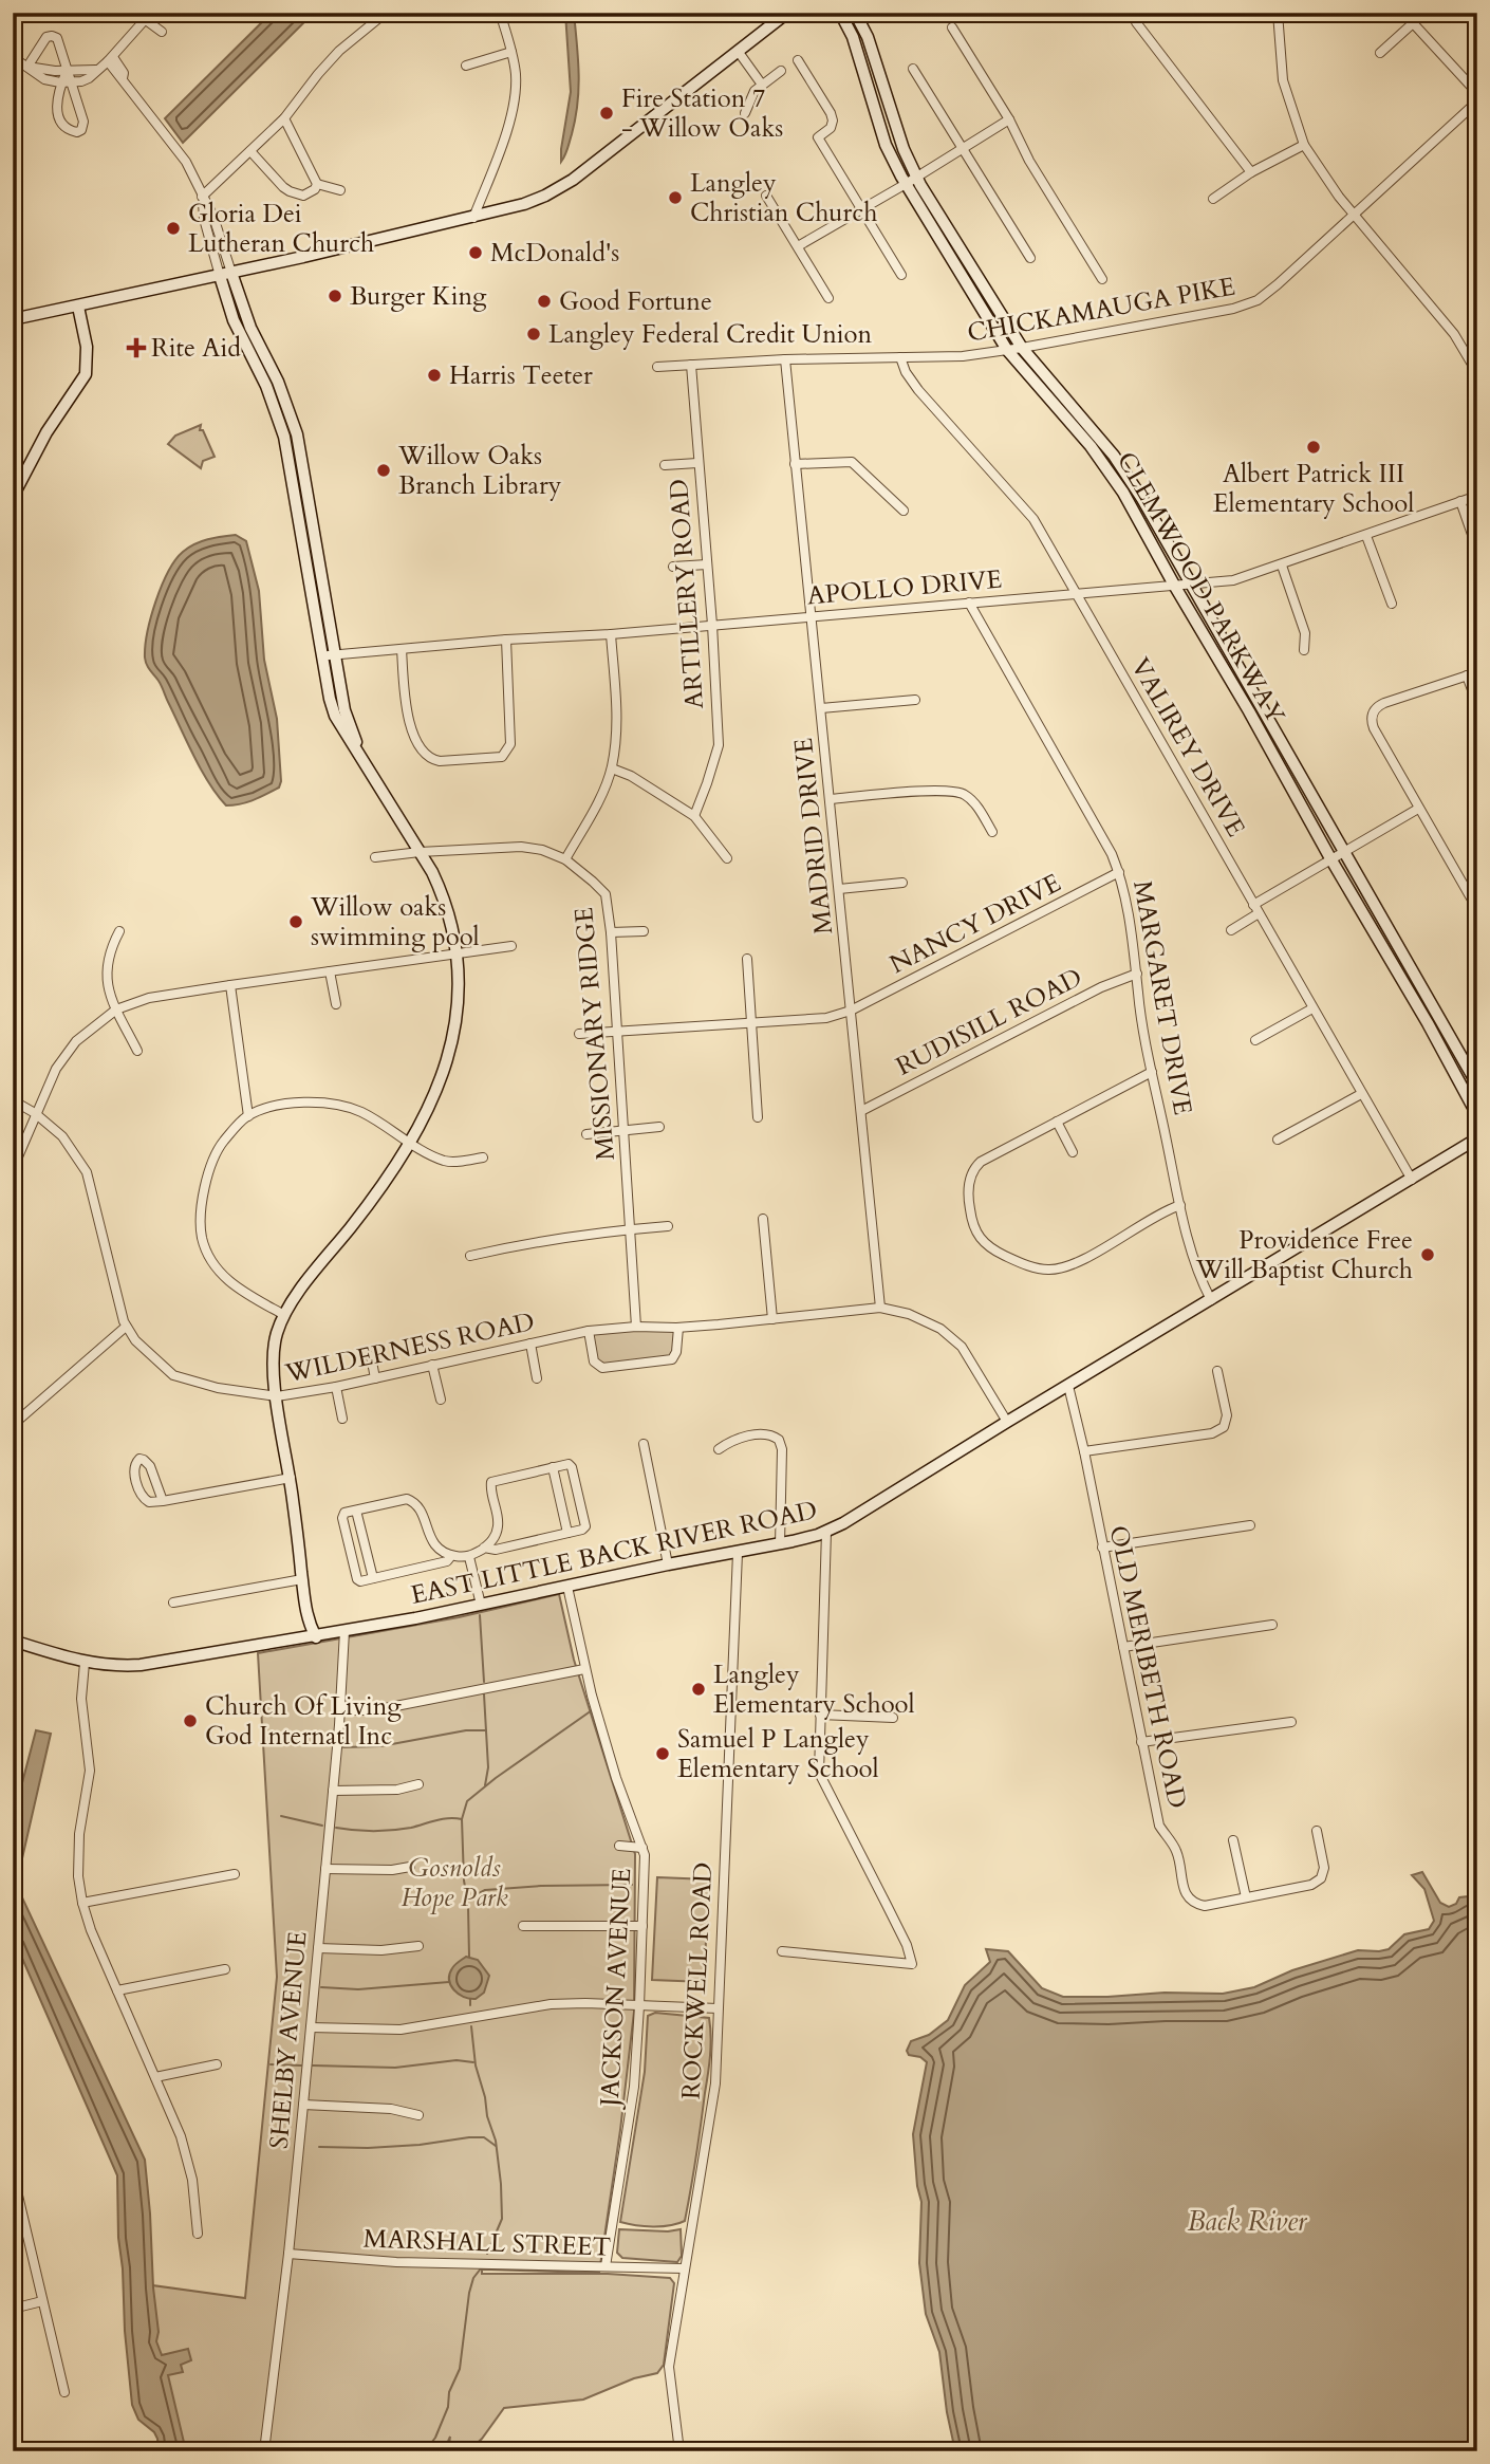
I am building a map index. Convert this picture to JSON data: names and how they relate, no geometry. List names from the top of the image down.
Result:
{
  "streets": {
    "street": [
      "CHICKAMAUGA PIKE",
      "APOLLO DRIVE",
      "CLEMWOOD PARKWAY",
      "ARTILLERY ROAD",
      "VALIREY DRIVE",
      "MADRID DRIVE",
      "NANCY DRIVE",
      "MARGARET DRIVE",
      "RUDISILL ROAD",
      "MISSIONARY RIDGE",
      "WILDERNESS ROAD",
      "EAST LITTLE BACK RIVER ROAD",
      "OLD MERIBETH ROAD",
      "ROCKWELL ROAD",
      "JACKSON AVENUE",
      "SHELBY AVENUE",
      "MARSHALL STREET"
    ]
  },
  "crossings": [
    ["CHICKAMAUGA PIKE", "CLEMWOOD PARKWAY"],
    ["CHICKAMAUGA PIKE", "ARTILLERY ROAD"],
    ["CHICKAMAUGA PIKE", "VALIREY DRIVE"],
    ["CHICKAMAUGA PIKE", "MADRID DRIVE"],
    ["APOLLO DRIVE", "CLEMWOOD PARKWAY"],
    ["APOLLO DRIVE", "ARTILLERY ROAD"],
    ["APOLLO DRIVE", "VALIREY DRIVE"],
    ["APOLLO DRIVE", "MADRID DRIVE"],
    ["APOLLO DRIVE", "MARGARET DRIVE"],
    ["VALIREY DRIVE", "EAST LITTLE BACK RIVER ROAD"],
    ["MADRID DRIVE", "NANCY DRIVE"],
    ["MADRID DRIVE", "RUDISILL ROAD"],
    ["MADRID DRIVE", "WILDERNESS ROAD"],
    ["NANCY DRIVE", "MARGARET DRIVE"],
    ["NANCY DRIVE", "MISSIONARY RIDGE"],
    ["MARGARET DRIVE", "RUDISILL ROAD"],
    ["MARGARET DRIVE", "EAST LITTLE BACK RIVER ROAD"],
    ["MISSIONARY RIDGE", "WILDERNESS ROAD"],
    ["WILDERNESS ROAD", "EAST LITTLE BACK RIVER ROAD"],
    ["EAST LITTLE BACK RIVER ROAD", "OLD MERIBETH ROAD"],
    ["EAST LITTLE BACK RIVER ROAD", "ROCKWELL ROAD"],
    ["EAST LITTLE BACK RIVER ROAD", "JACKSON AVENUE"],
    ["EAST LITTLE BACK RIVER ROAD", "SHELBY AVENUE"],
    ["ROCKWELL ROAD", "MARSHALL STREET"],
    ["JACKSON AVENUE", "MARSHALL STREET"],
    ["SHELBY AVENUE", "MARSHALL STREET"]
  ],
  "water": ["Back River"],
  "parks": ["Gosnolds Hope Park"],
  "places": {
    "other": [
      "Fire Station 7 - Willow Oaks",
      "Langley Christian Church",
      "Gloria Dei Lutheran Church",
      "McDonald's",
      "Burger King",
      "Good Fortune",
      "Langley Federal Credit Union",
      "Harris Teeter",
      "Albert Patrick III Elementary School",
      "Willow Oaks Branch Library",
      "Willow oaks swimming pool",
      "Providence Free Will Baptist Church",
      "Langley Elementary School",
      "Church Of Living God Internatl Inc",
      "Samuel P Langley Elementary School"
    ],
    "health": ["Rite Aid"]
  }
}
